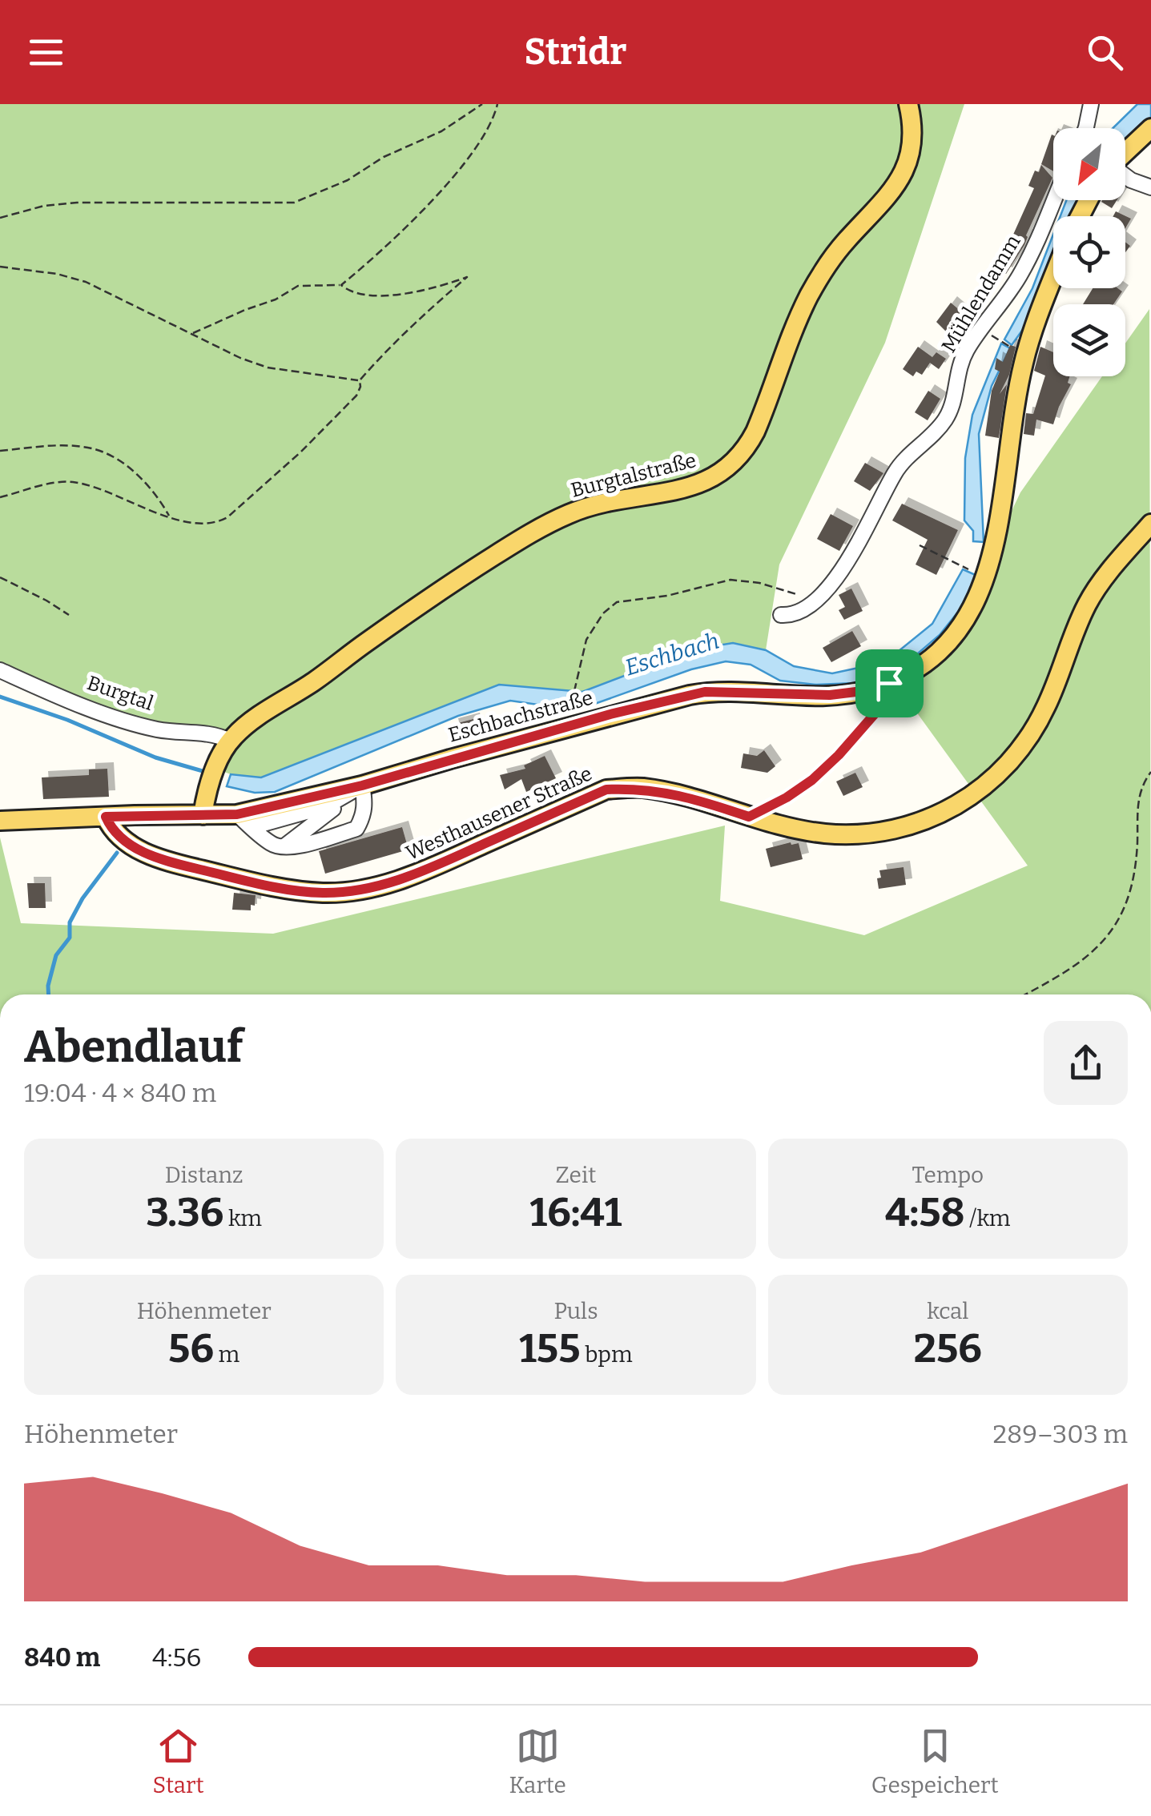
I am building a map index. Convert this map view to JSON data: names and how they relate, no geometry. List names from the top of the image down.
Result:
{
  "streets": {
    "main road": ["Burgtalstraße", "Eschbachstraße", "Westhausener Straße"],
    "street": ["Mühlendamm", "Burgtal"]
  },
  "crossings": [
    ["Burgtalstraße", "Burgtal"],
    ["Burgtalstraße", "Eschbachstraße"],
    ["Eschbachstraße", "Westhausener Straße"]
  ],
  "water": ["Eschbach"],
  "north": "bottom left",
  "page": {
    "header": "Stridr",
    "heading": ["Abendlauf", "19:04 · 4 × 840 m"],
    "stats": [
      ["Distanz", "3.36 km"],
      ["Zeit", "16:41"],
      ["Tempo", "4:58 /km"],
      ["Höhenmeter", "56 m"],
      ["Puls", "155 bpm"],
      ["kcal", "256"]
    ],
    "chart": ["Höhenmeter", "289–303 m"],
    "list": [
      {
        "name": "840 m",
        "note": "4:56"
      }
    ],
    "tabs": ["Start", "Karte", "Gespeichert"]
  }
}
